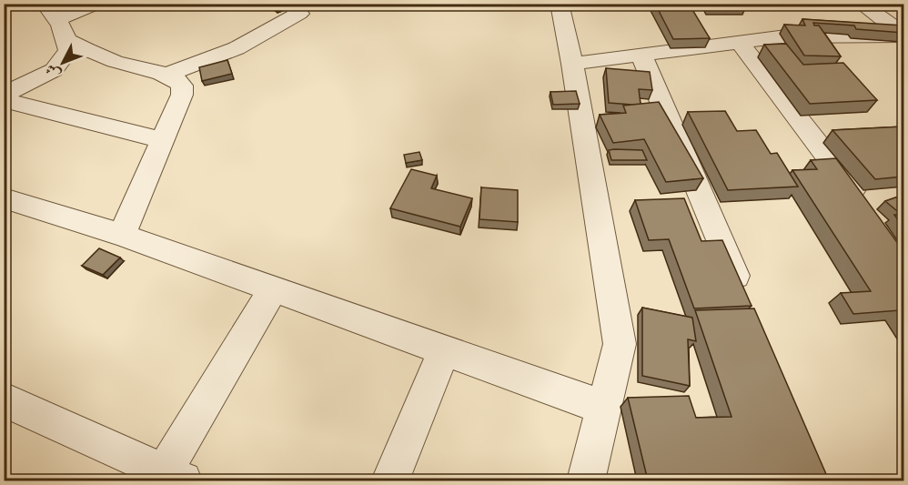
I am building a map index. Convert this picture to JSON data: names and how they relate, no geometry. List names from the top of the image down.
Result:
{
  "north": "bottom left"
}
